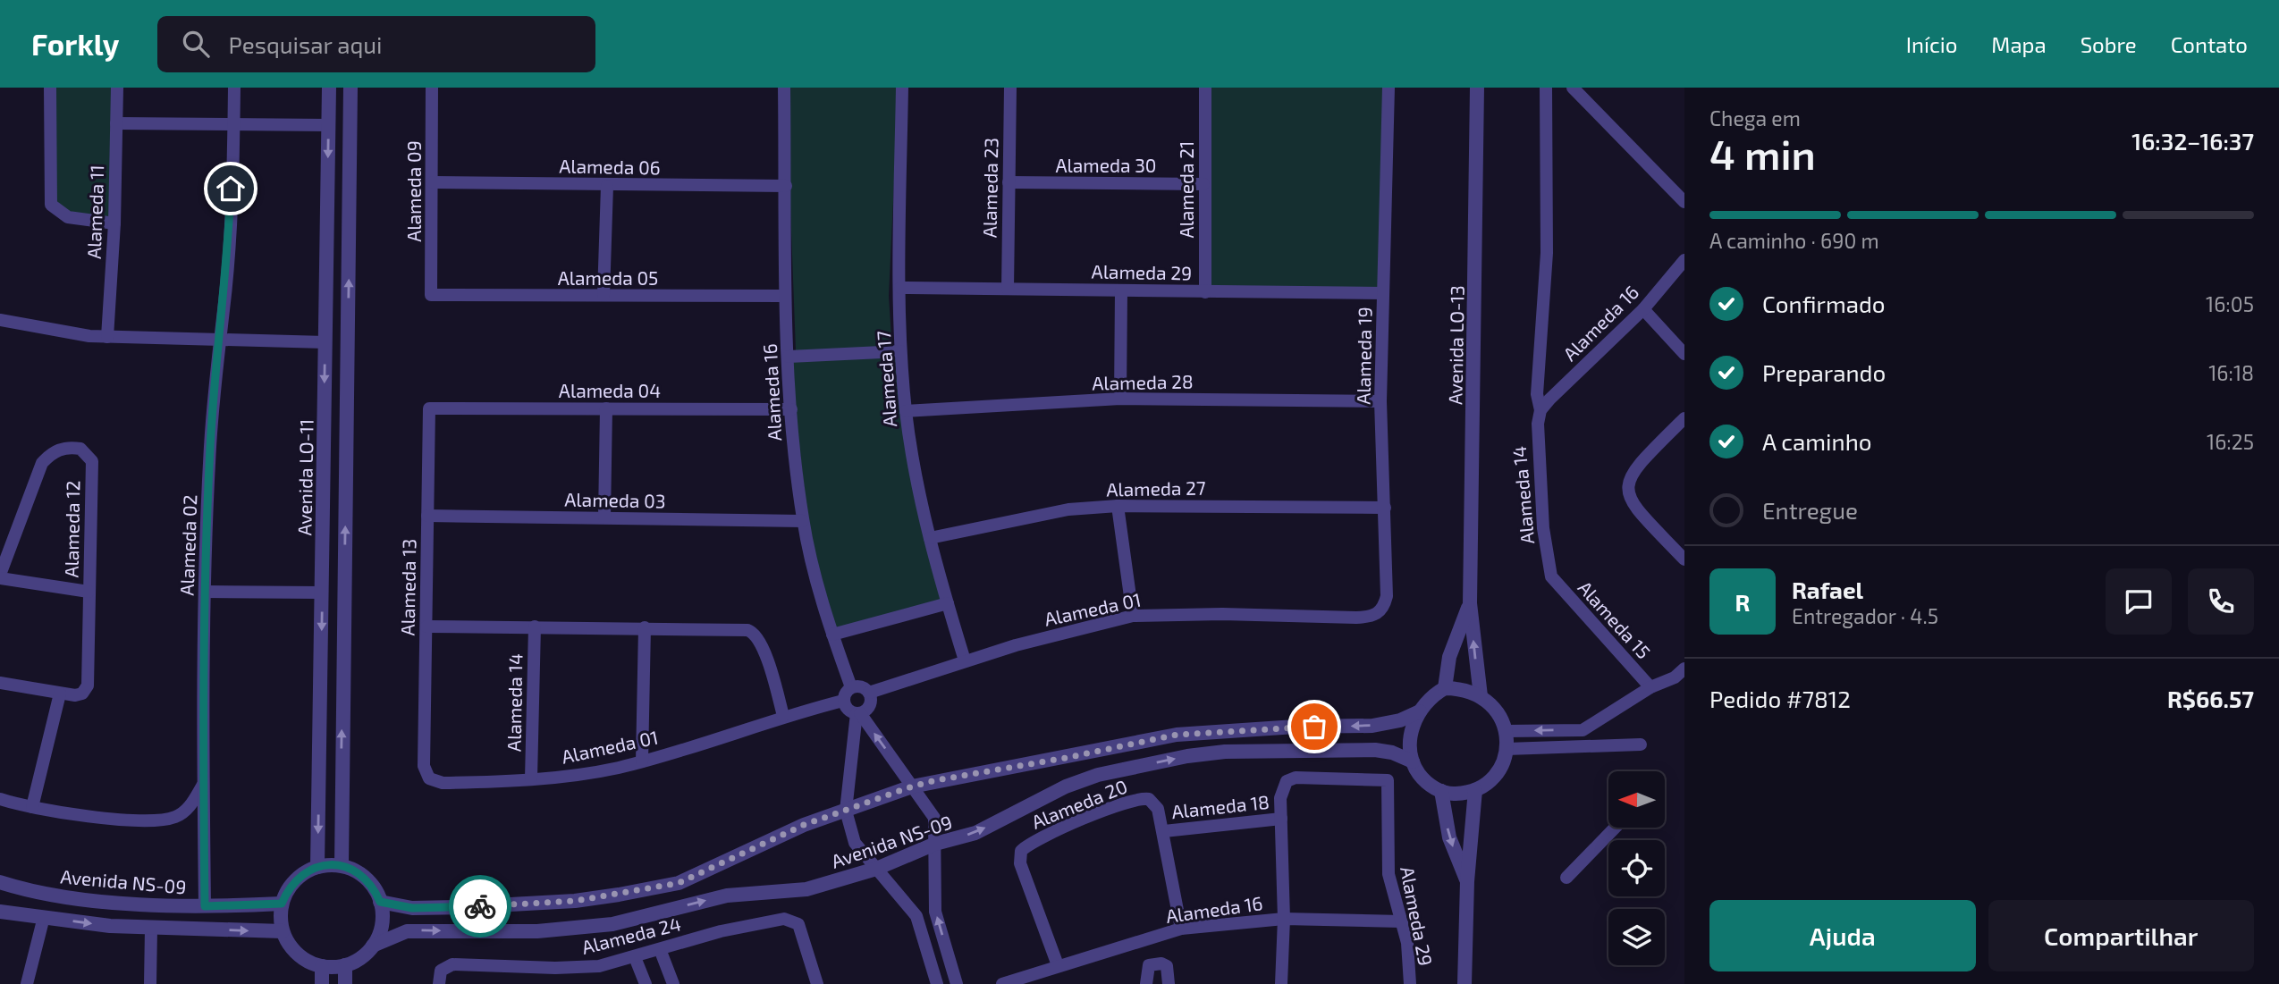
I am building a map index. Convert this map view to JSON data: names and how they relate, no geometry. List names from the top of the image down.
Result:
{
  "streets": {
    "street": [
      "Alameda 30",
      "Alameda 06",
      "Alameda 23",
      "Alameda 21",
      "Alameda 09",
      "Alameda 11",
      "Alameda 29",
      "Alameda 05",
      "Alameda 16",
      "Avenida LO-13",
      "Alameda 19",
      "Alameda 17",
      "Alameda 28",
      "Alameda 04",
      "Avenida LO-11",
      "Alameda 27",
      "Alameda 14",
      "Alameda 03",
      "Alameda 12",
      "Alameda 02",
      "Alameda 13",
      "Alameda 01",
      "Alameda 15",
      "Alameda 20",
      "Alameda 18",
      "Avenida NS-09",
      "Alameda 24"
    ]
  },
  "crossings": [
    ["Alameda 30", "Alameda 23"],
    ["Alameda 30", "Alameda 21"],
    ["Alameda 06", "Alameda 09"],
    ["Alameda 06", "Alameda 16"],
    ["Alameda 23", "Alameda 29"],
    ["Alameda 21", "Alameda 29"],
    ["Alameda 09", "Alameda 05"],
    ["Alameda 29", "Alameda 16"],
    ["Alameda 29", "Alameda 19"],
    ["Alameda 29", "Alameda 17"],
    ["Alameda 29", "Alameda 18"],
    ["Alameda 05", "Alameda 16"],
    ["Alameda 16", "Alameda 04"],
    ["Alameda 16", "Alameda 14"],
    ["Alameda 16", "Alameda 03"],
    ["Alameda 16", "Alameda 01"],
    ["Alameda 16", "Alameda 20"],
    ["Avenida LO-13", "Avenida NS-09"],
    ["Alameda 19", "Alameda 28"],
    ["Alameda 19", "Alameda 27"],
    ["Alameda 19", "Alameda 01"],
    ["Alameda 17", "Alameda 28"],
    ["Alameda 17", "Alameda 27"],
    ["Alameda 17", "Alameda 01"],
    ["Alameda 04", "Alameda 13"],
    ["Avenida LO-11", "Avenida NS-09"],
    ["Alameda 14", "Alameda 01"],
    ["Alameda 14", "Alameda 15"],
    ["Alameda 03", "Alameda 13"],
    ["Alameda 02", "Avenida NS-09"],
    ["Alameda 13", "Alameda 01"],
    ["Alameda 20", "Alameda 18"]
  ],
  "north": "left",
  "page": {
    "header": "Forkly",
    "search": "Pesquisar aqui",
    "nav": [
      "Início",
      "Mapa",
      "Sobre",
      "Contato"
    ],
    "heading": ["4 min", "Chega em", "16:32–16:37"],
    "panel": [
      "Rafael",
      "Entregador · 4.5",
      "Pedido #7812",
      "R$66.57"
    ],
    "bar": "A caminho · 690 m",
    "list": [
      ["Confirmado", "16:05"],
      ["Preparando", "16:18"],
      ["A caminho", "16:25"],
      "Entregue"
    ],
    "round": "R",
    "buttons": ["Ajuda", "Compartilhar"]
  }
}
